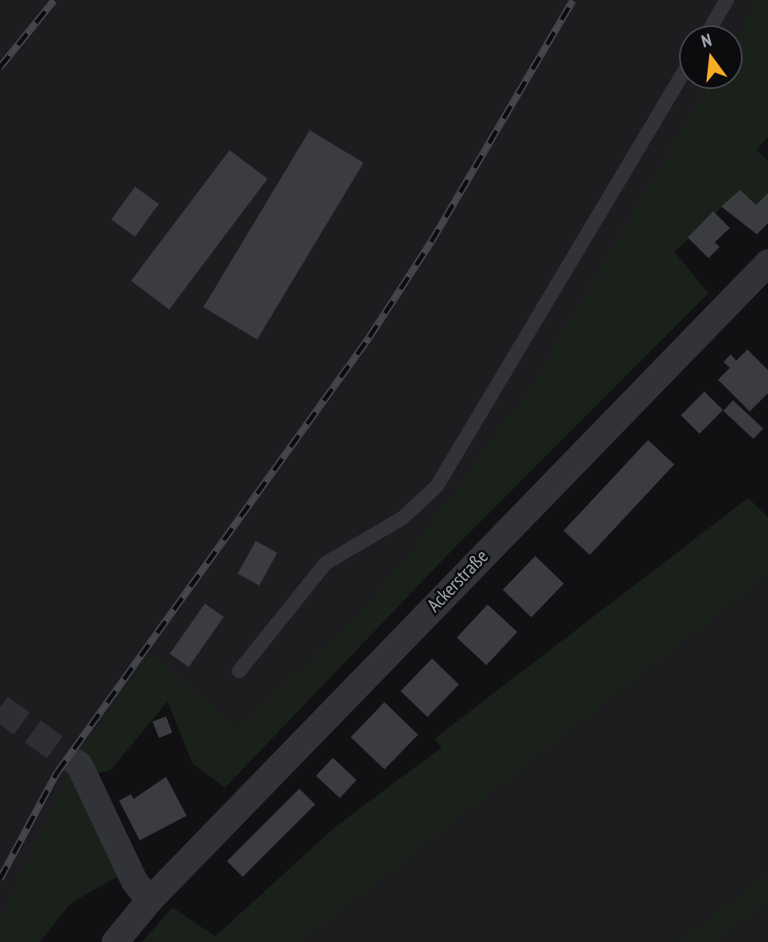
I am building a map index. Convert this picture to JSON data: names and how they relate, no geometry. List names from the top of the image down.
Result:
{
  "streets": {
    "street": ["Ackerstraße"]
  },
  "north": "top"
}
